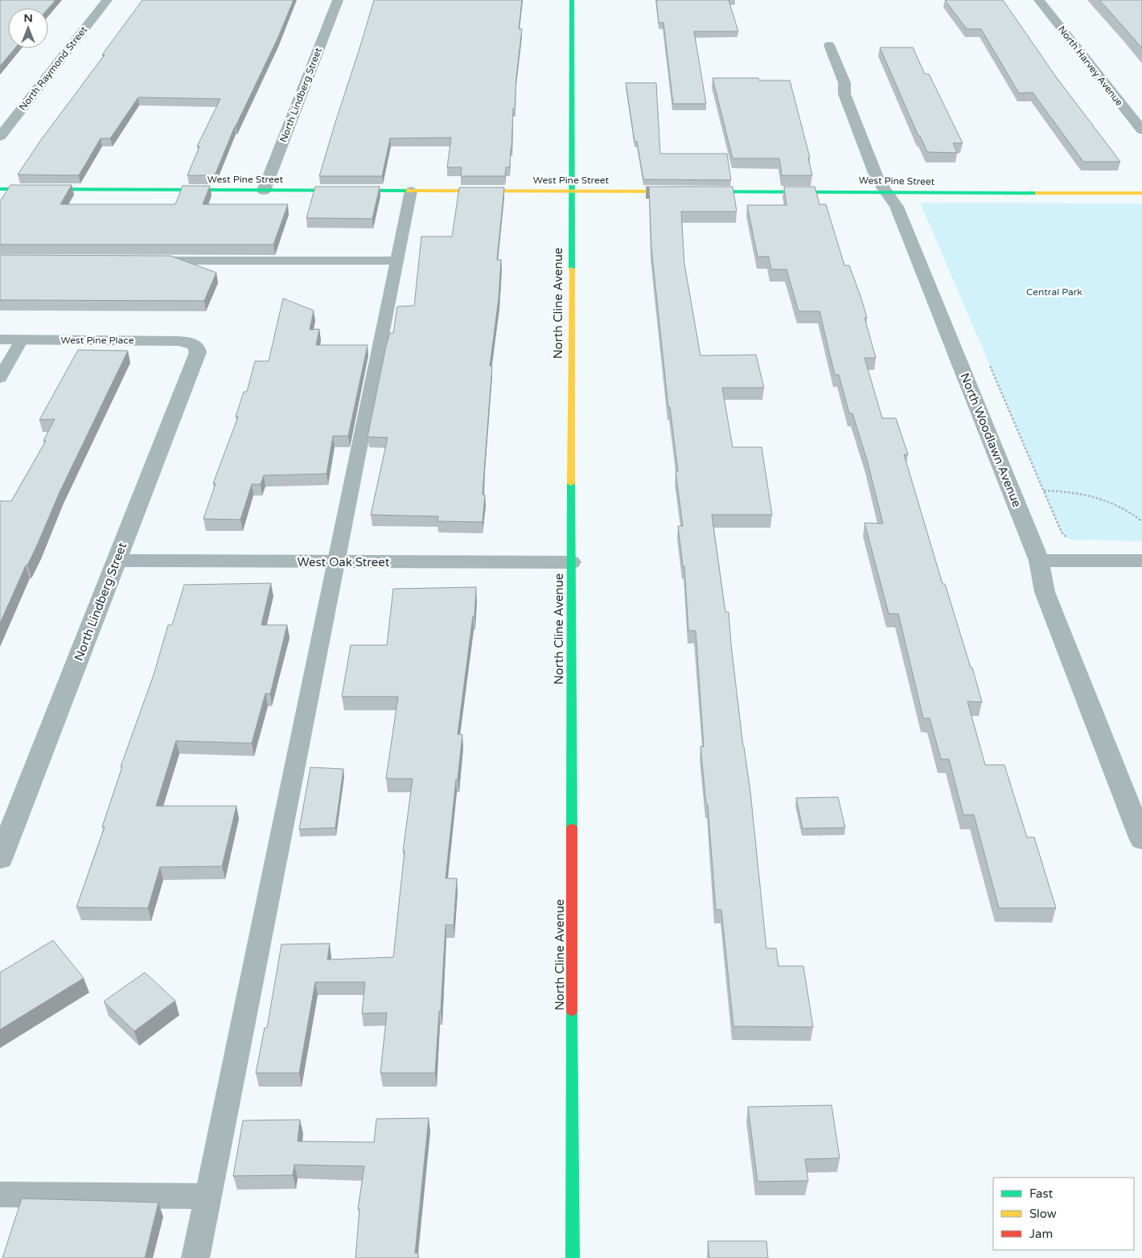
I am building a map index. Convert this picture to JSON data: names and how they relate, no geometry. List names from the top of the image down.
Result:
{
  "streets": {
    "street": [
      "North Harvey Avenue",
      "North Raymond Street",
      "North Lindberg Street",
      "West Pine Street",
      "North Cline Avenue",
      "West Pine Place",
      "North Woodlawn Avenue",
      "West Oak Street"
    ]
  },
  "crossings": [
    ["North Lindberg Street", "West Pine Street"],
    ["North Lindberg Street", "West Pine Place"],
    ["North Lindberg Street", "West Oak Street"],
    ["West Pine Street", "North Cline Avenue"],
    ["West Pine Street", "North Woodlawn Avenue"],
    ["North Cline Avenue", "West Oak Street"]
  ],
  "parks": ["Central Park"],
  "legend": ["Fast", "Slow", "Jam"],
  "north": "top"
}
